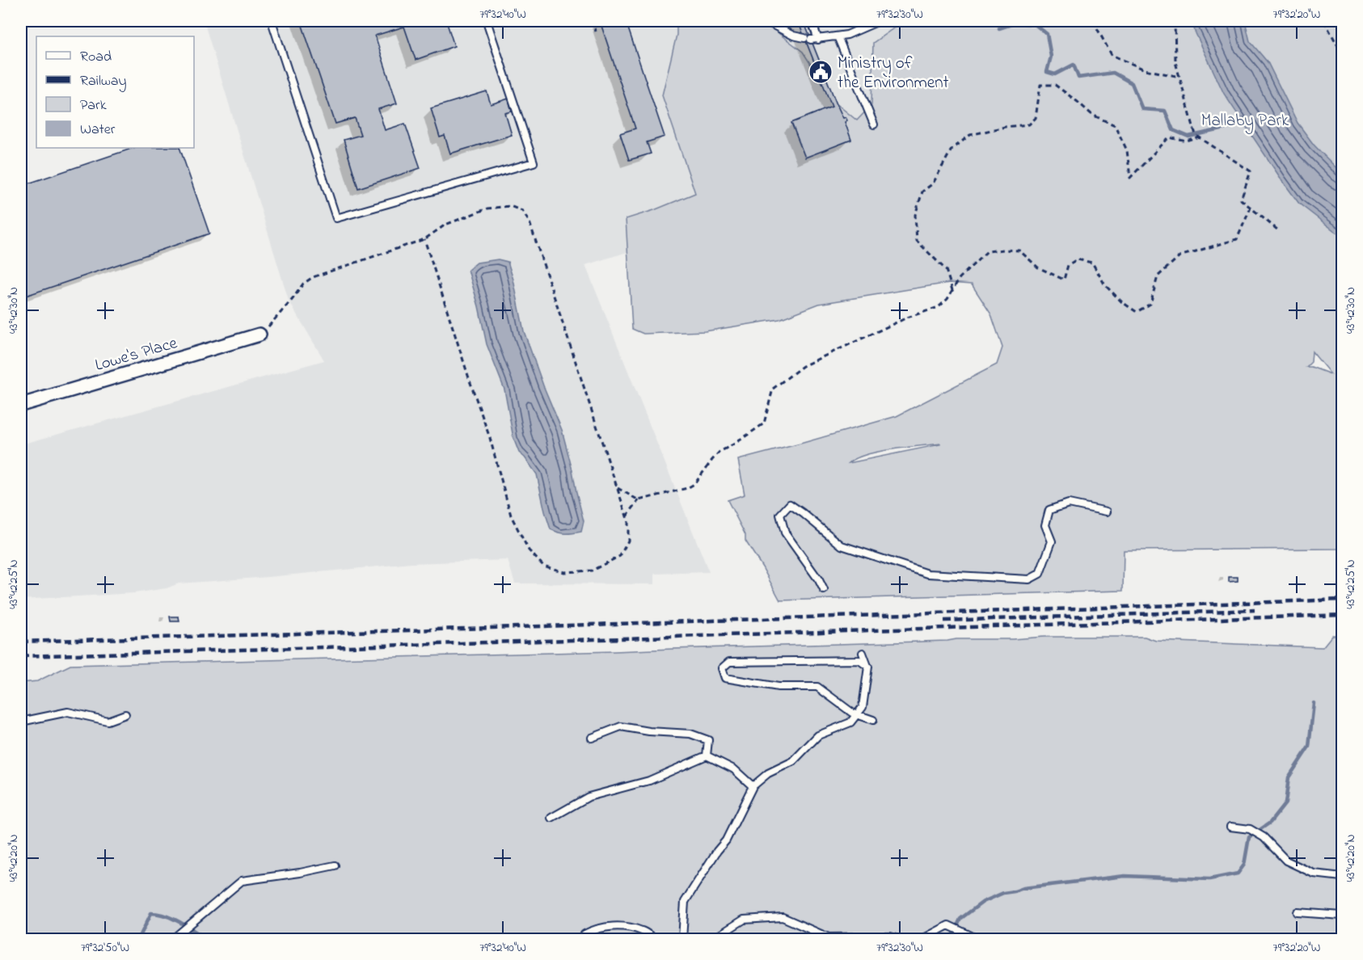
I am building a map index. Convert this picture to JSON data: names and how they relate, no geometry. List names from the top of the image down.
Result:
{
  "streets": {
    "street": ["Lowe's Place"]
  },
  "parks": ["Mallaby Park"],
  "places": {
    "public building": ["Ministry of the Environment"]
  },
  "legend": [
    "Road",
    "Railway",
    "Park",
    "Water"
  ],
  "coordinates": [
    "79°32'40\"W",
    "79°32'30\"W",
    "79°32'20\"W",
    "43°42'30\"N",
    "43°42'25\"N",
    "43°42'20\"N",
    "79°32'50\"W"
  ]
}
